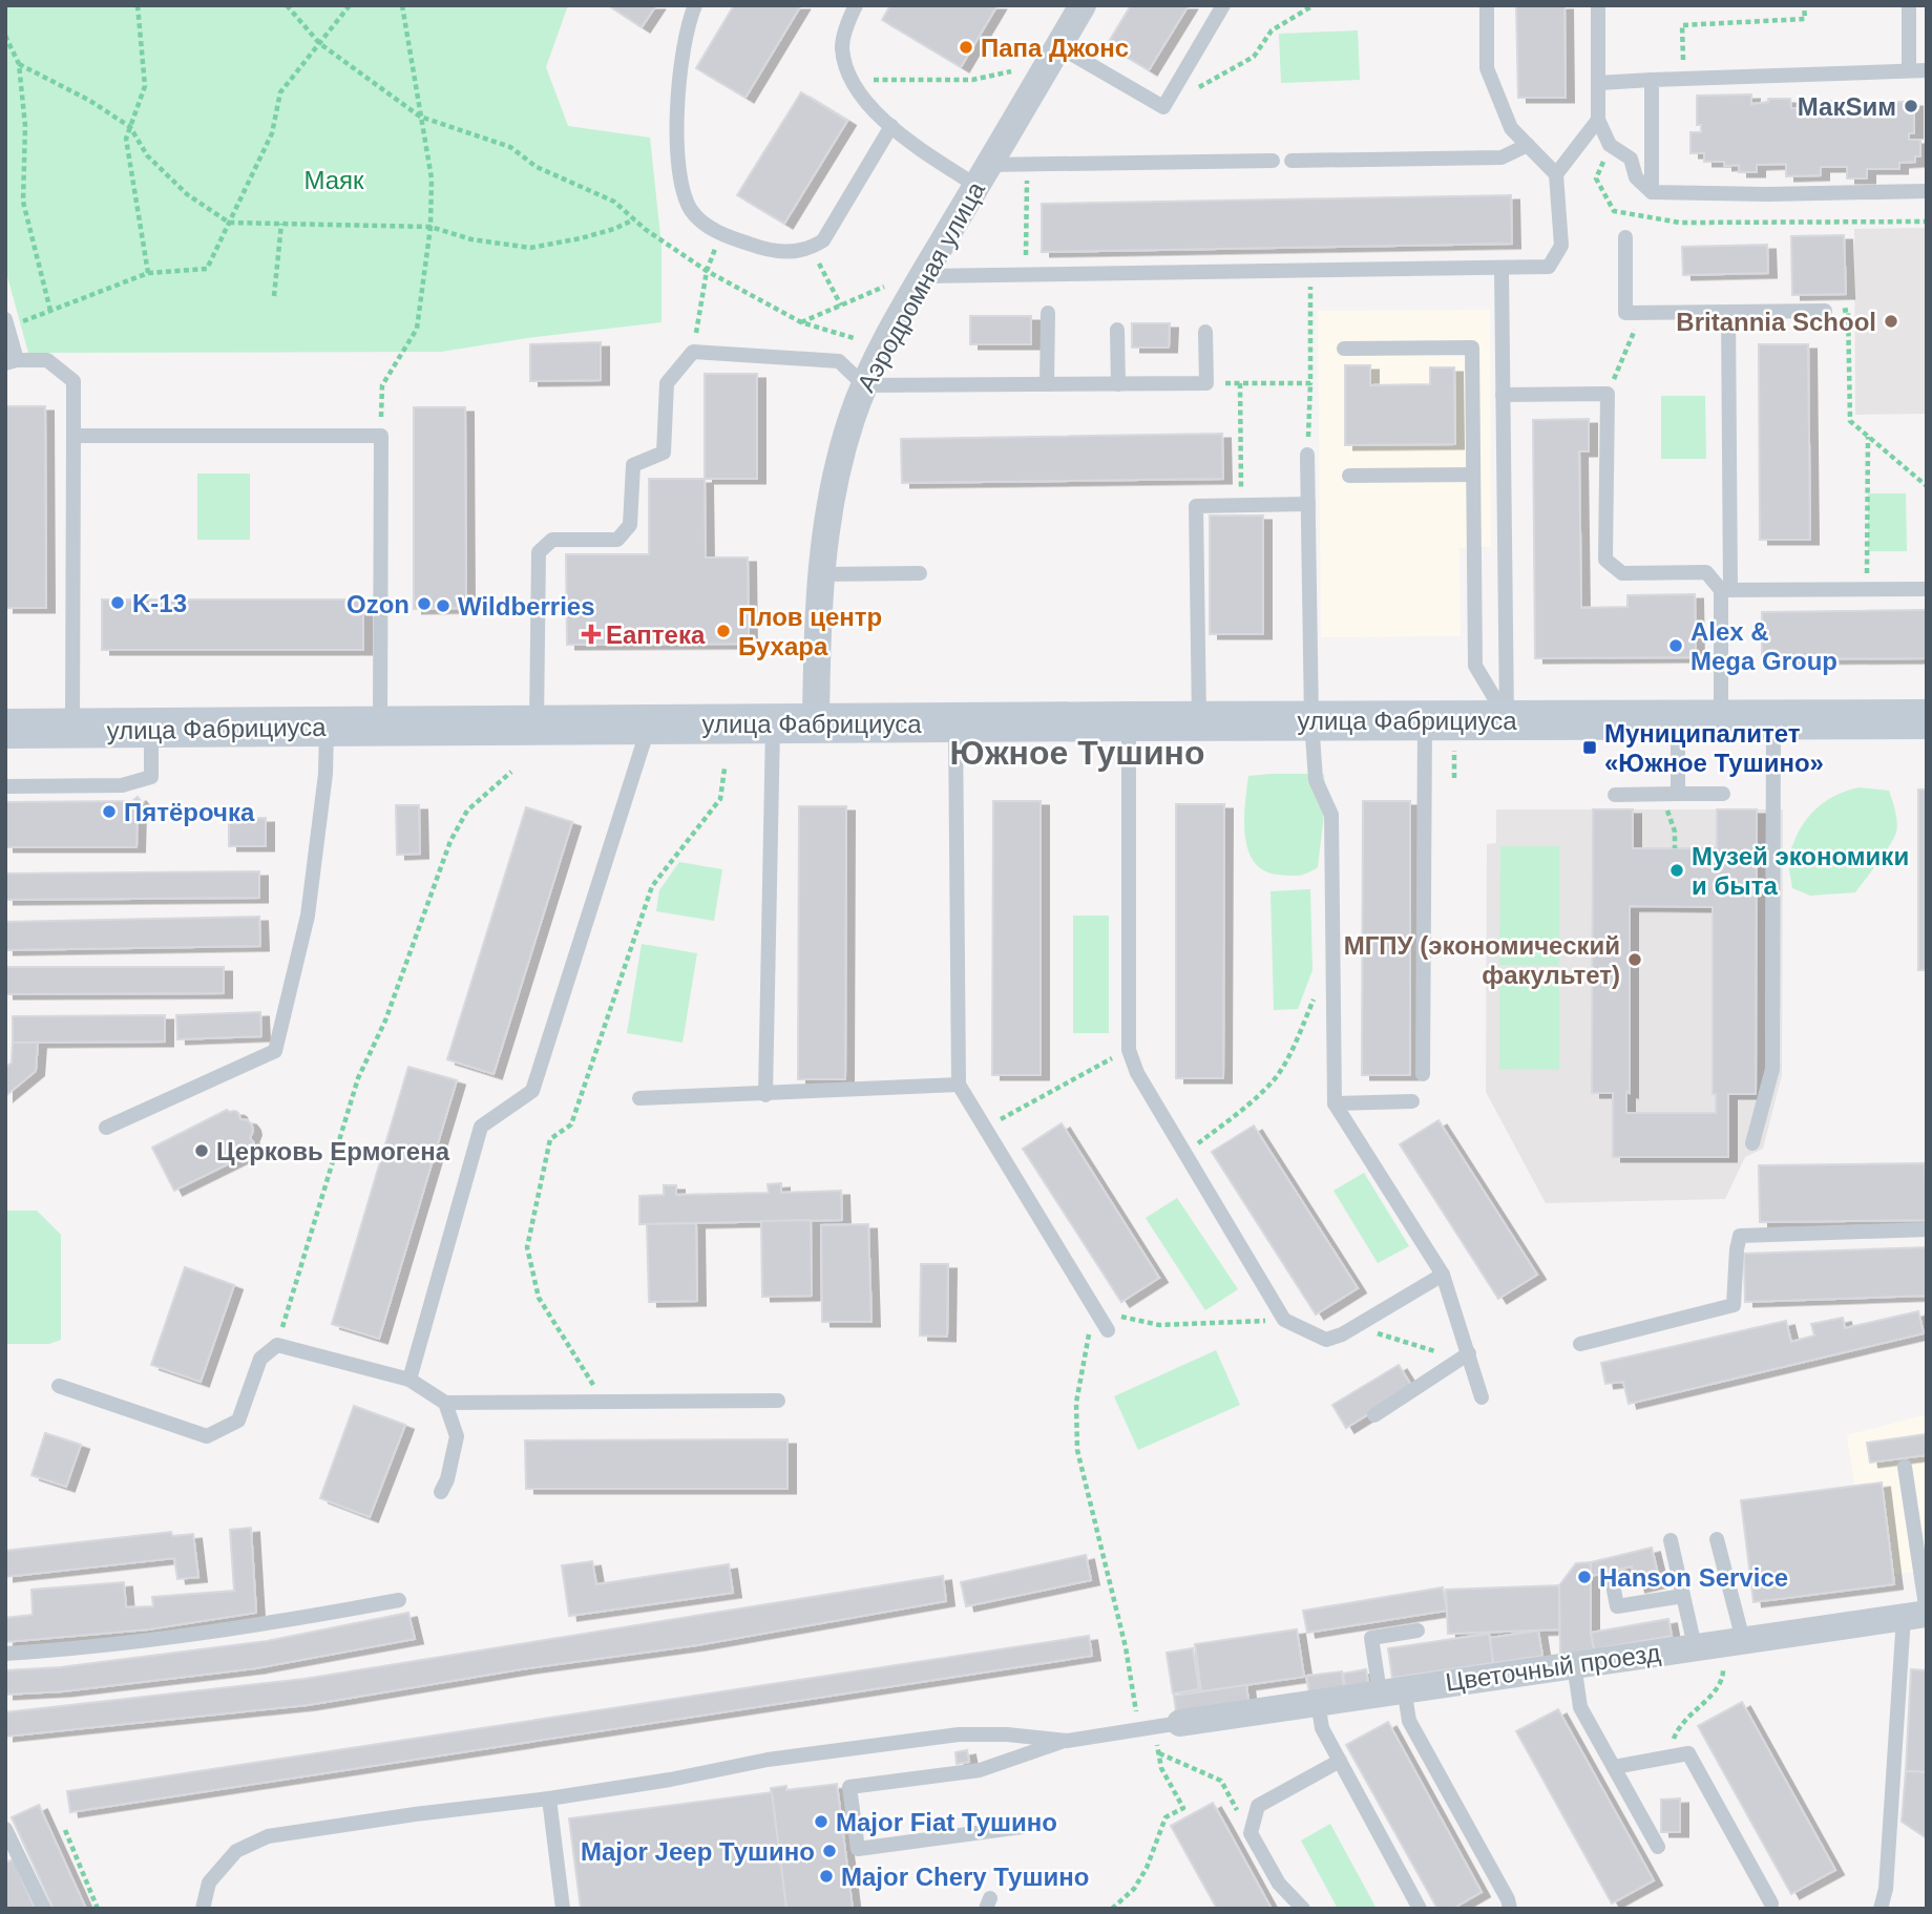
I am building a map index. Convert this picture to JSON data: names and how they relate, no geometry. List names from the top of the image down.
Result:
{
  "streets": {
    "main road": ["улица Фабрициуса"],
    "street": ["Аэродромная улица", "Цветочный проезд"]
  },
  "crossings": [
    ["Аэродромная улица", "улица Фабрициуса"]
  ],
  "districts": ["Южное Тушино"],
  "parks": ["Маяк"],
  "places": {
    "other": [
      "Папа Джонс",
      "МакSим",
      "Britannia School",
      "K-13",
      "Ozon",
      "Wildberries",
      "Плов центр Бухара",
      "Alex & Mega Group",
      "Пятёрочка",
      "Музей экономики и быта",
      "МГПУ (экономический факультет)",
      "Церковь Ермогена",
      "Hanson Service",
      "Major Fiat Тушино",
      "Major Jeep Тушино",
      "Major Chery Тушино"
    ],
    "health": ["Еаптека"],
    "transit": ["Муниципалитет «Южное Тушино»"]
  }
}
